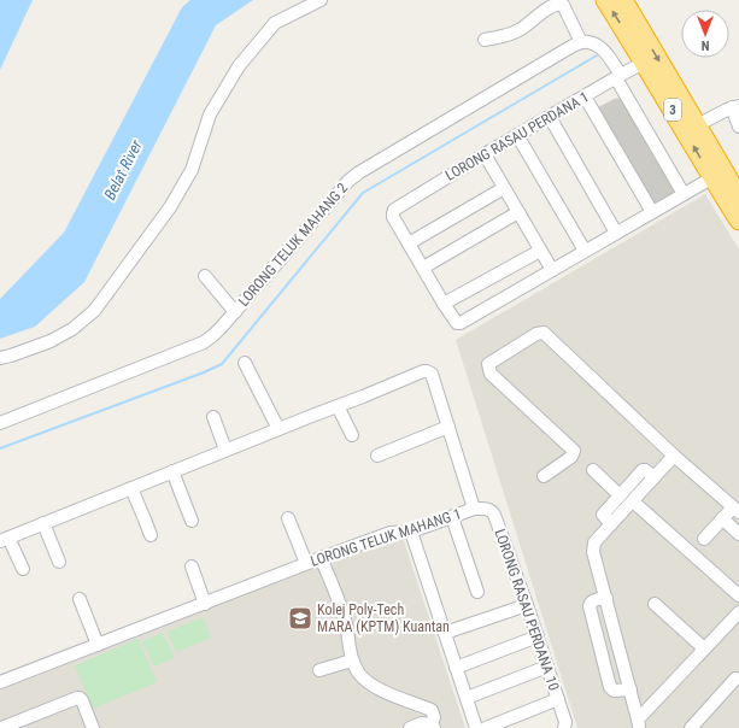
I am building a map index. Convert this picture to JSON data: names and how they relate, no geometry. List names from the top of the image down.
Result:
{
  "streets": {
    "highway": ["3"],
    "street": [
      "LORONG RASAU PERDANA 1",
      "LORONG TELUK MAHANG 2",
      "LORONG TELUK MAHANG 1",
      "LORONG RASAU PERDANA 10"
    ]
  },
  "crossings": [
    ["3", "LORONG RASAU PERDANA 1"],
    ["LORONG TELUK MAHANG 1", "LORONG RASAU PERDANA 10"]
  ],
  "water": ["Belat River"],
  "places": {
    "school or university": ["Kolej Poly-Tech MARA (KPTM) Kuantan"]
  },
  "north": "bottom"
}
